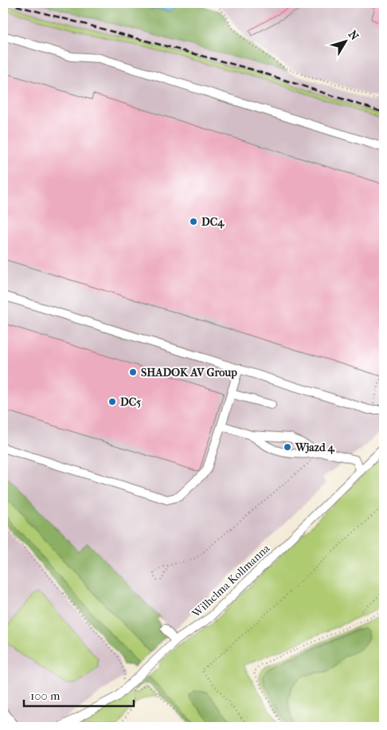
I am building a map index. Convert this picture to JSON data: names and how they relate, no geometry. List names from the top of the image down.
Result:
{
  "streets": {
    "street": ["Wilhelma Kollmanna"]
  },
  "places": [
    "DC4",
    "SHADOK AV Group",
    "DC5",
    "Wjazd 4"
  ],
  "scale_bar": "100 m",
  "north": "top right"
}
